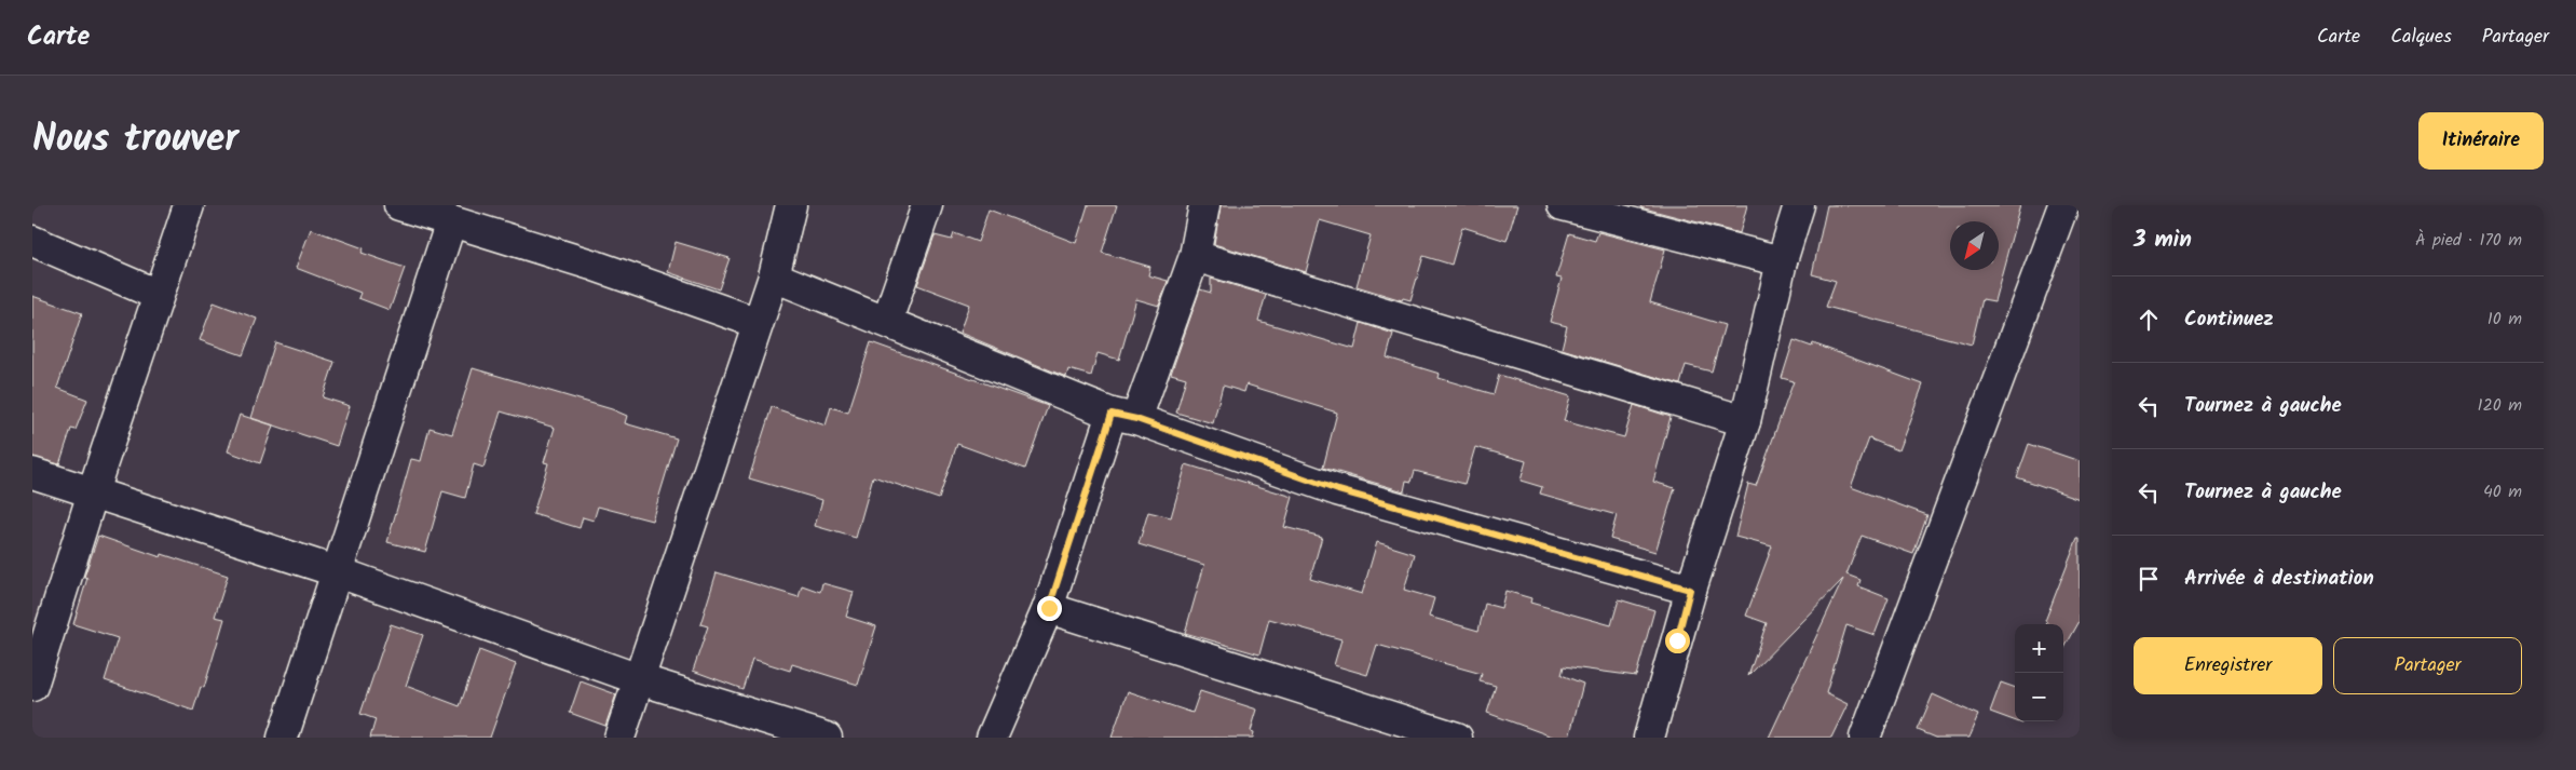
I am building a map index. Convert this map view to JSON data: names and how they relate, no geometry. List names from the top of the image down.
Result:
{
  "north": "bottom left",
  "page": {
    "header": "Carte",
    "nav": ["Carte", "Calques", "Partager"],
    "title": "Nous trouver",
    "buttons": [
      "Itinéraire",
      ["Enregistrer", "Partager"]
    ],
    "heading": ["3 min", "À pied · 170 m"],
    "list": [
      ["Continuez", "10 m"],
      ["Tournez à gauche", "120 m"],
      ["Tournez à gauche", "40 m"],
      "Arrivée à destination"
    ],
    "map_buttons": ["+", "−"]
  }
}
